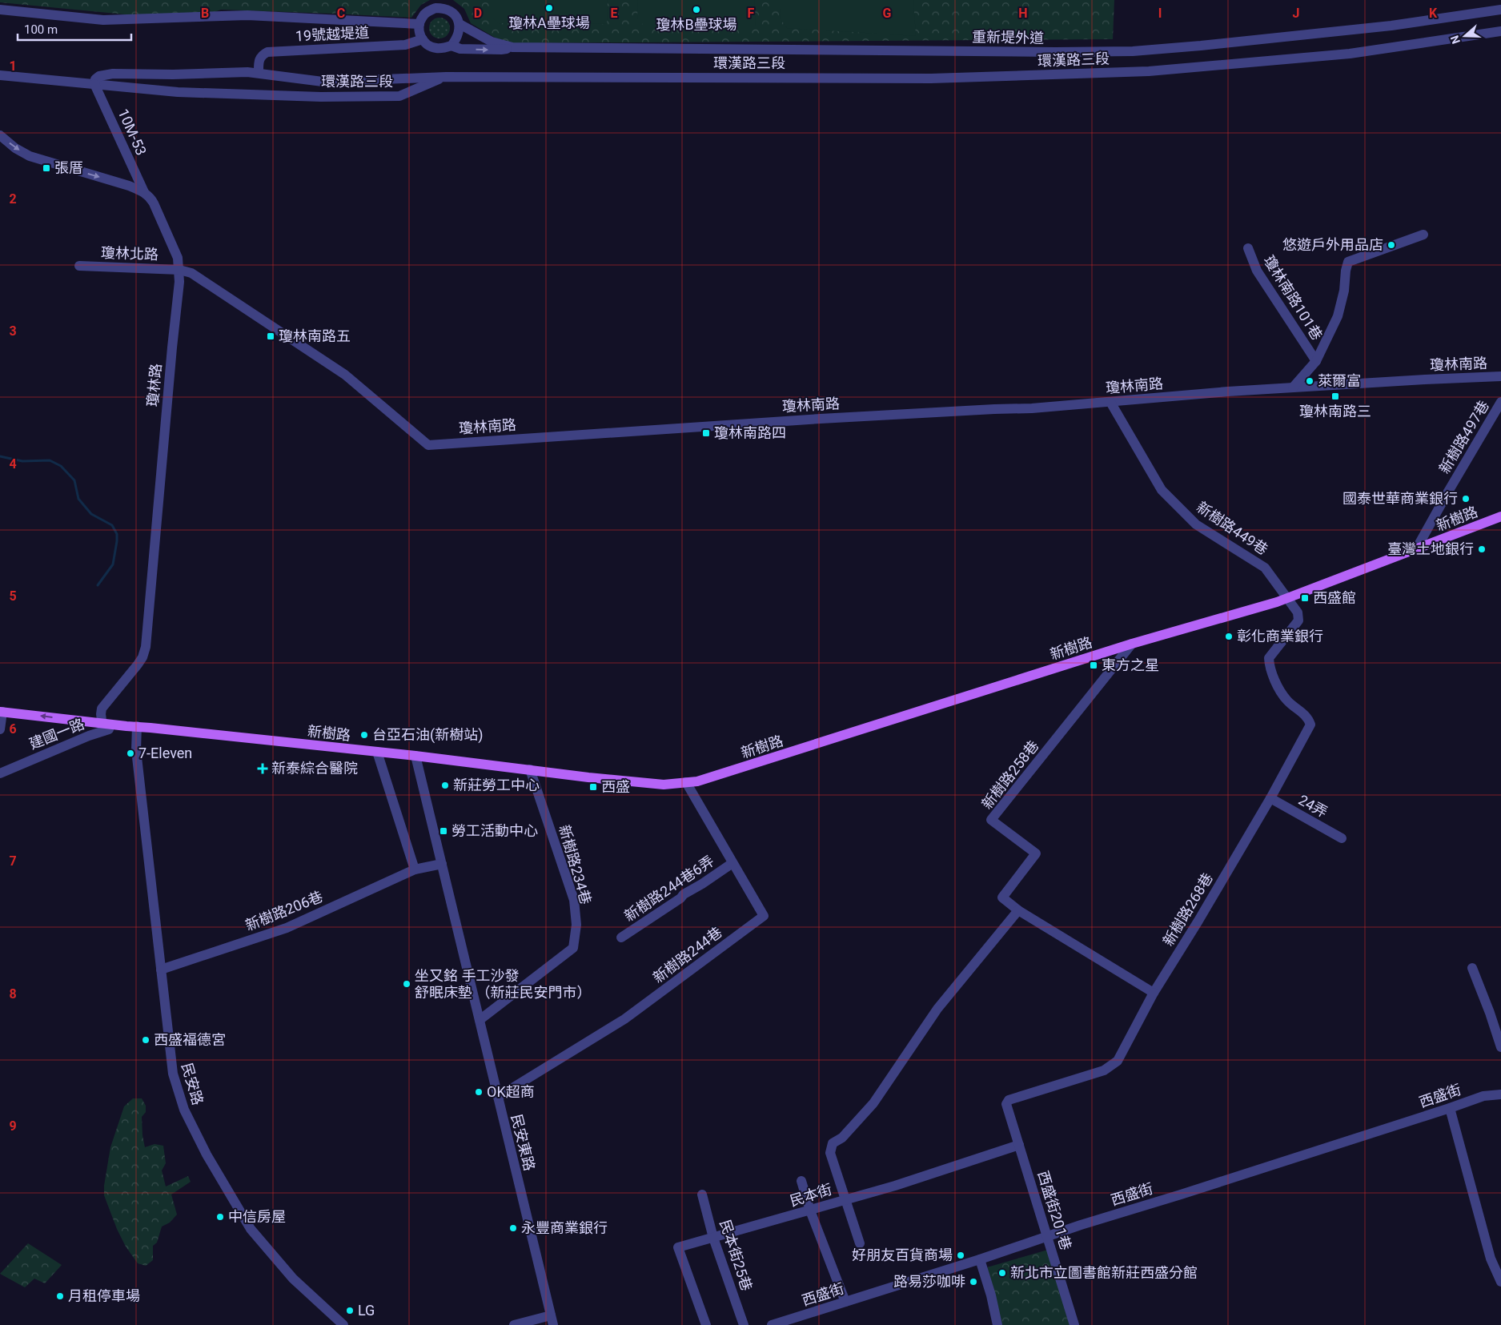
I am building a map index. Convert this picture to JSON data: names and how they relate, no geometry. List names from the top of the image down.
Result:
{
  "streets": {
    "main road": ["新樹路"],
    "street": [
      "19號越堤道",
      "重新堤外道",
      "環漢路三段",
      "10M-53",
      "瓊林北路",
      "瓊林南路101巷",
      "瓊林南路",
      "瓊林路",
      "新樹路497巷",
      "新樹路449巷",
      "建國一路",
      "新樹路258巷",
      "24弄",
      "新樹路234巷",
      "新樹路244巷6弄",
      "新樹路268巷",
      "新樹路206巷",
      "新樹路244巷",
      "民安路",
      "西盛街",
      "民安東路",
      "民本街",
      "西盛街201巷",
      "民本街25巷"
    ]
  },
  "crossings": [
    ["19號越堤道", "重新堤外道"],
    ["環漢路三段", "10M-53"],
    ["10M-53", "瓊林路"],
    ["瓊林北路", "瓊林南路"],
    ["瓊林北路", "瓊林路"],
    ["瓊林南路", "瓊林路"],
    ["瓊林南路", "新樹路449巷"],
    ["瓊林路", "新樹路"],
    ["瓊林路", "建國一路"],
    ["新樹路497巷", "新樹路"],
    ["新樹路", "新樹路449巷"],
    ["新樹路", "建國一路"],
    ["新樹路", "新樹路258巷"],
    ["新樹路", "新樹路234巷"],
    ["新樹路", "新樹路268巷"],
    ["新樹路", "新樹路244巷"],
    ["新樹路", "民安路"],
    ["新樹路", "民安東路"],
    ["新樹路449巷", "新樹路268巷"],
    ["24弄", "新樹路268巷"],
    ["新樹路234巷", "民安東路"],
    ["新樹路244巷6弄", "新樹路244巷"],
    ["新樹路268巷", "西盛街201巷"],
    ["新樹路206巷", "民安路"],
    ["新樹路206巷", "民安東路"],
    ["新樹路244巷", "民安東路"],
    ["西盛街", "西盛街201巷"],
    ["民本街", "西盛街201巷"],
    ["民本街", "民本街25巷"]
  ],
  "places": {
    "other": [
      "瓊林A壘球場",
      "瓊林B壘球場",
      "悠遊戶外用品店",
      "萊爾富",
      "國泰世華商業銀行",
      "臺灣土地銀行",
      "彰化商業銀行",
      "台亞石油(新樹站)",
      "7-Eleven",
      "新莊勞工中心",
      "坐又銘 手工沙發 舒眠床墊 （新莊民安門市）",
      "西盛福德宮",
      "OK超商",
      "中信房屋",
      "永豐商業銀行",
      "好朋友百貨商場",
      "新北市立圖書館新莊西盛分館",
      "路易莎咖啡",
      "月租停車場",
      "LG"
    ],
    "transit": [
      "張厝",
      "瓊林南路五",
      "瓊林南路三",
      "瓊林南路四",
      "西盛館",
      "東方之星",
      "西盛",
      "勞工活動中心"
    ],
    "health": ["新泰綜合醫院"]
  },
  "scale_bar": "100 m",
  "north": "left",
  "grid": {
    "columns": [
      "B",
      "C",
      "D",
      "E",
      "F",
      "G",
      "H",
      "I",
      "J",
      "K"
    ],
    "rows": [
      "1",
      "2",
      "3",
      "4",
      "5",
      "6",
      "7",
      "8",
      "9"
    ]
  }
}
